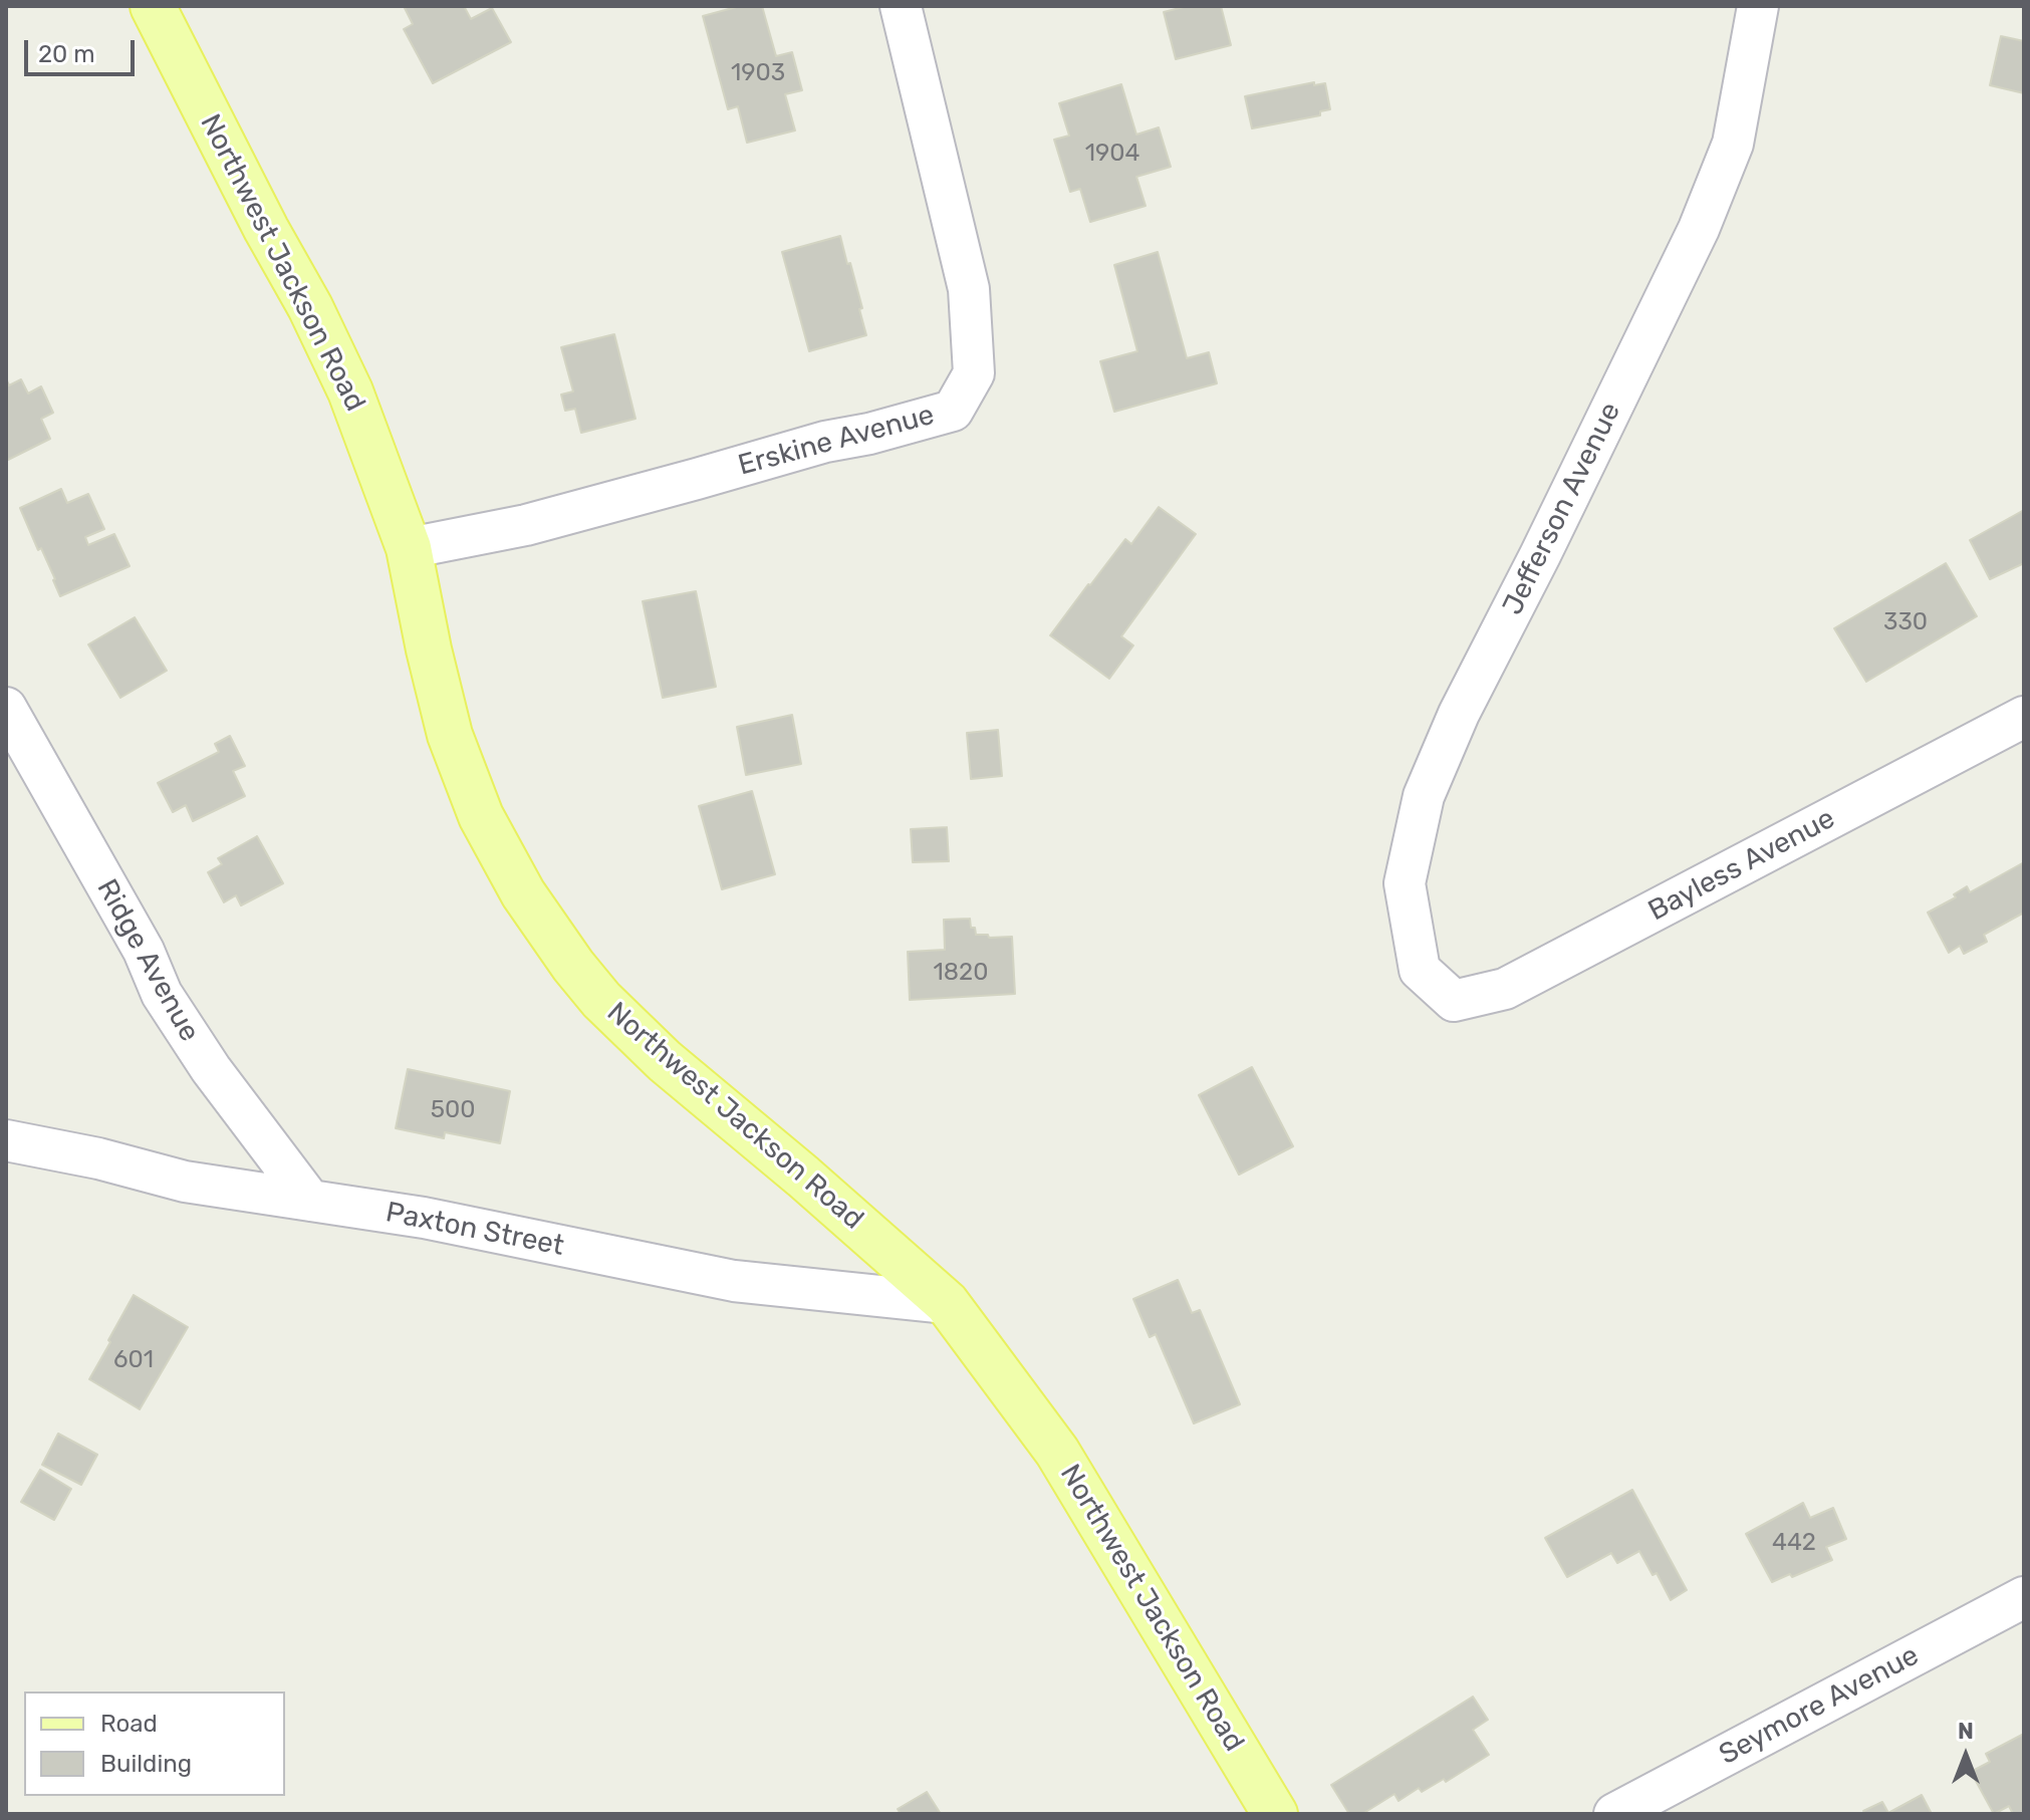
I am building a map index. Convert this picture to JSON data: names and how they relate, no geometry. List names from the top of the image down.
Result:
{
  "streets": {
    "main road": ["Northwest Jackson Road"],
    "street": [
      "Erskine Avenue",
      "Jefferson Avenue",
      "Bayless Avenue",
      "Ridge Avenue",
      "Paxton Street",
      "Seymore Avenue"
    ]
  },
  "crossings": [
    ["Northwest Jackson Road", "Erskine Avenue"],
    ["Northwest Jackson Road", "Paxton Street"],
    ["Jefferson Avenue", "Bayless Avenue"],
    ["Ridge Avenue", "Paxton Street"]
  ],
  "house_numbers": [
    "1903",
    "1904",
    "330",
    "1820",
    "500",
    "601",
    "442"
  ],
  "legend": ["Road", "Building"],
  "scale_bar": "20 m",
  "north": "top"
}
